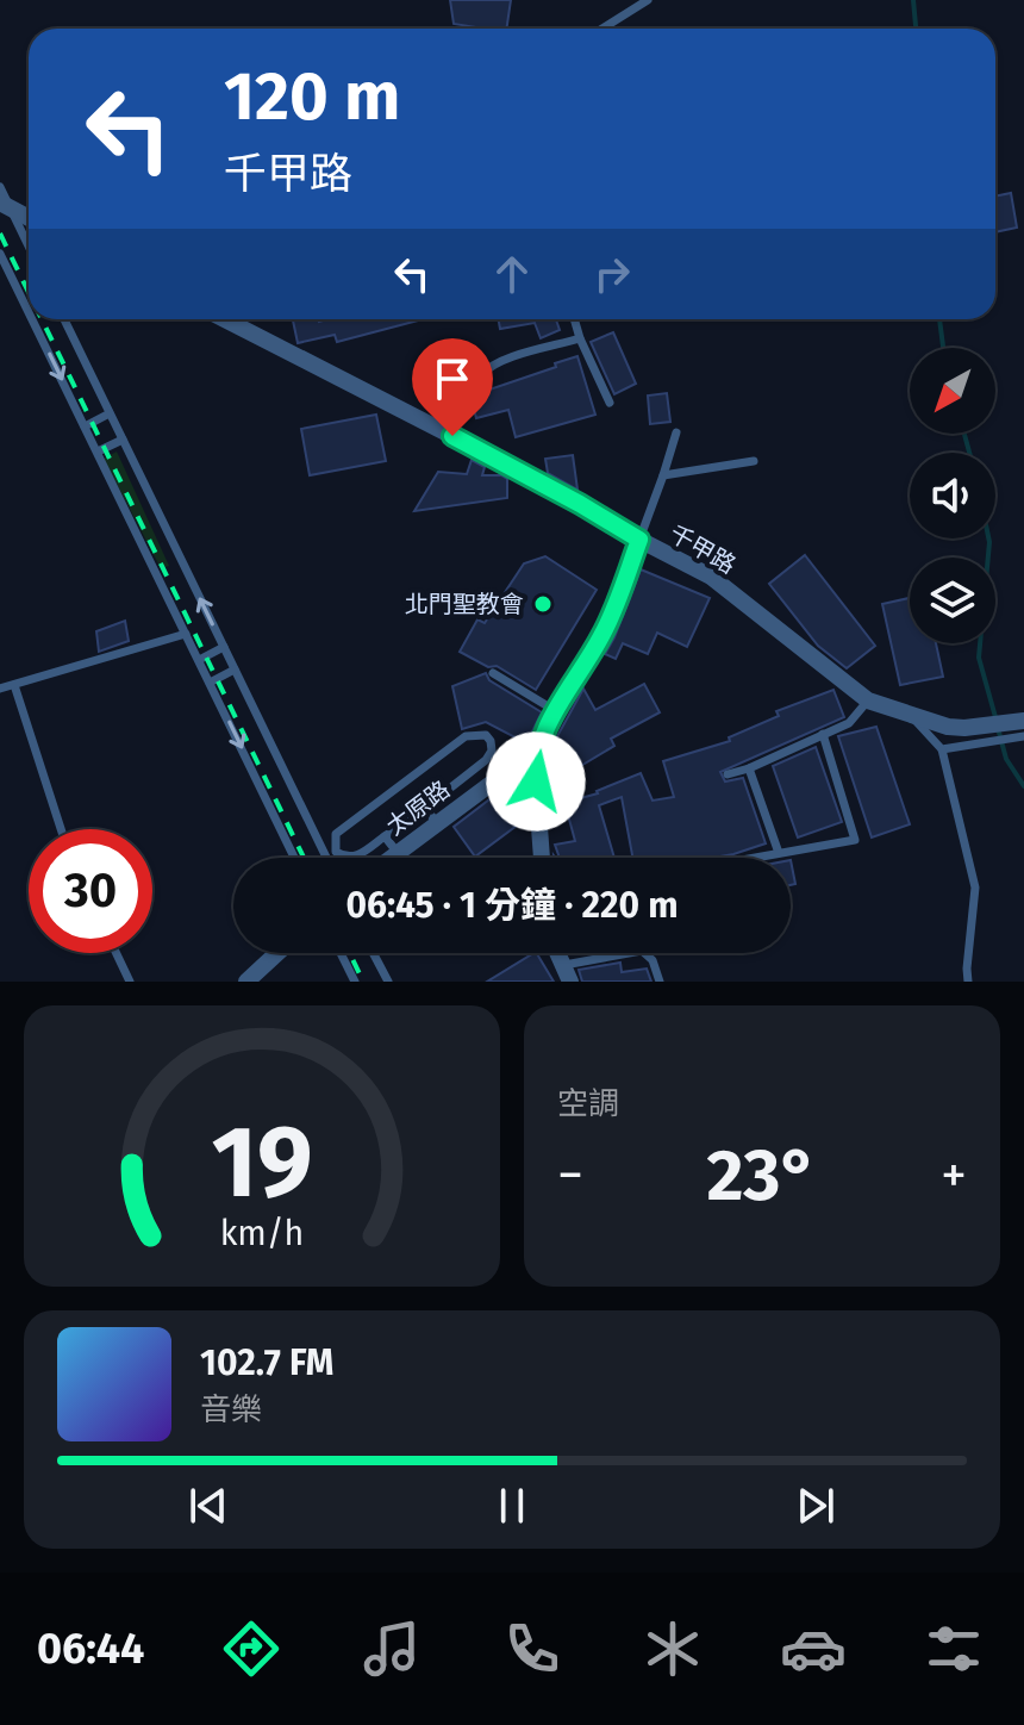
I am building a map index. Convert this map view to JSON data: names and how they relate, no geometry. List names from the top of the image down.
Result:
{
  "streets": {
    "street": ["千甲路", "太原路"]
  },
  "crossings": [
    ["千甲路", "太原路"]
  ],
  "places": ["北門聖教會"],
  "north": "bottom left",
  "page": {
    "turn": ["120 m", "千甲路"],
    "limit": "30",
    "trip": "06:45 · 1 分鐘 · 220 m",
    "tile": "空調",
    "heat": ["−", "23°", "+"],
    "song": ["102.7 FM", "音樂"],
    "tabs": "06:44",
    "gauge": ["19", "km/h"]
  }
}
